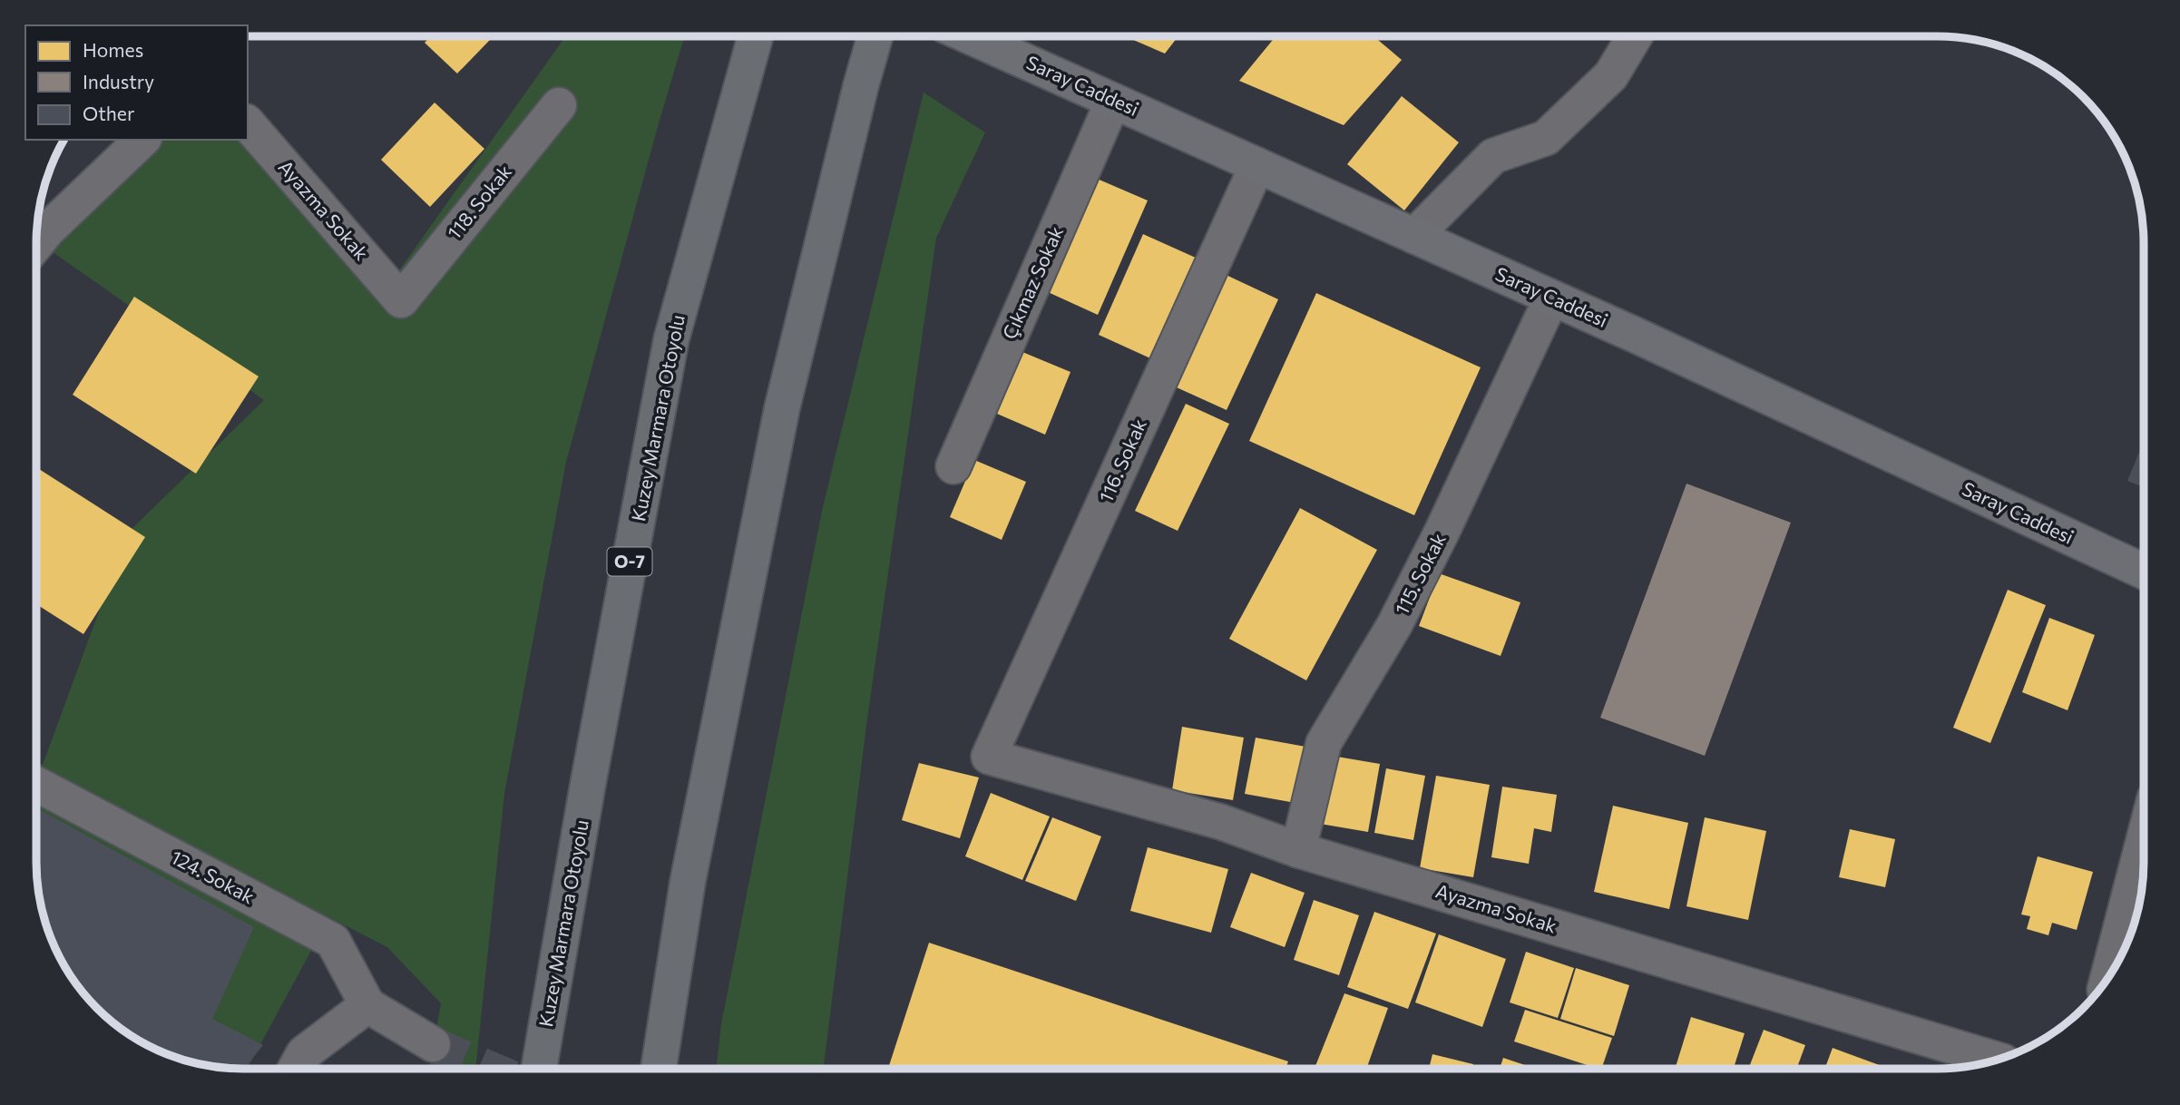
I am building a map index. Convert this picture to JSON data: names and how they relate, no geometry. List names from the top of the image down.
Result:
{
  "streets": {
    "highway": ["Kuzey Marmara Otoyolu", "O-7"],
    "main road": ["Saray Caddesi"],
    "street": [
      "118. Sokak",
      "Ayazma Sokak",
      "Çıkmaz Sokak",
      "116. Sokak",
      "115. Sokak",
      "124. Sokak"
    ]
  },
  "crossings": [
    ["Saray Caddesi", "Çıkmaz Sokak"],
    ["Saray Caddesi", "116. Sokak"],
    ["Saray Caddesi", "115. Sokak"],
    ["118. Sokak", "Ayazma Sokak"],
    ["Ayazma Sokak", "116. Sokak"],
    ["Ayazma Sokak", "115. Sokak"]
  ],
  "legend": ["Homes", "Industry", "Other"]
}
